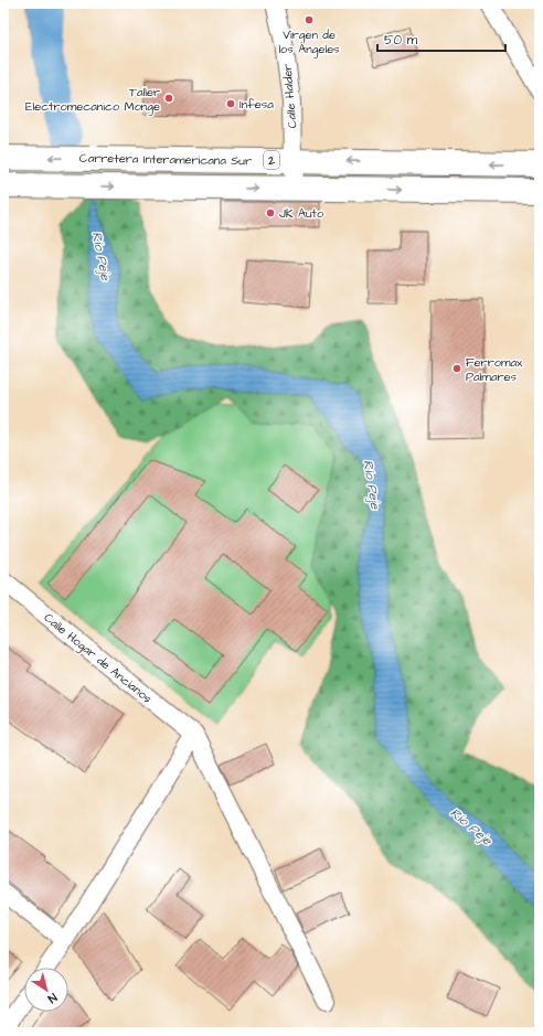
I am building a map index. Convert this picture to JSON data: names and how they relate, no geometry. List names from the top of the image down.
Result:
{
  "streets": {
    "highway": ["Carretera Interamericana Sur", "2"],
    "street": ["Calle Halder", "Calle Hogar de Ancianos"]
  },
  "crossings": [
    ["Calle Halder", "Carretera Interamericana Sur"]
  ],
  "water": ["Río Peje"],
  "places": [
    "Virgen de los Ángeles",
    "Taller Electromecanico Monge",
    "Infesa",
    "JK Auto",
    "Ferromax Palmares"
  ],
  "scale_bar": "50 m",
  "north": "bottom right"
}
